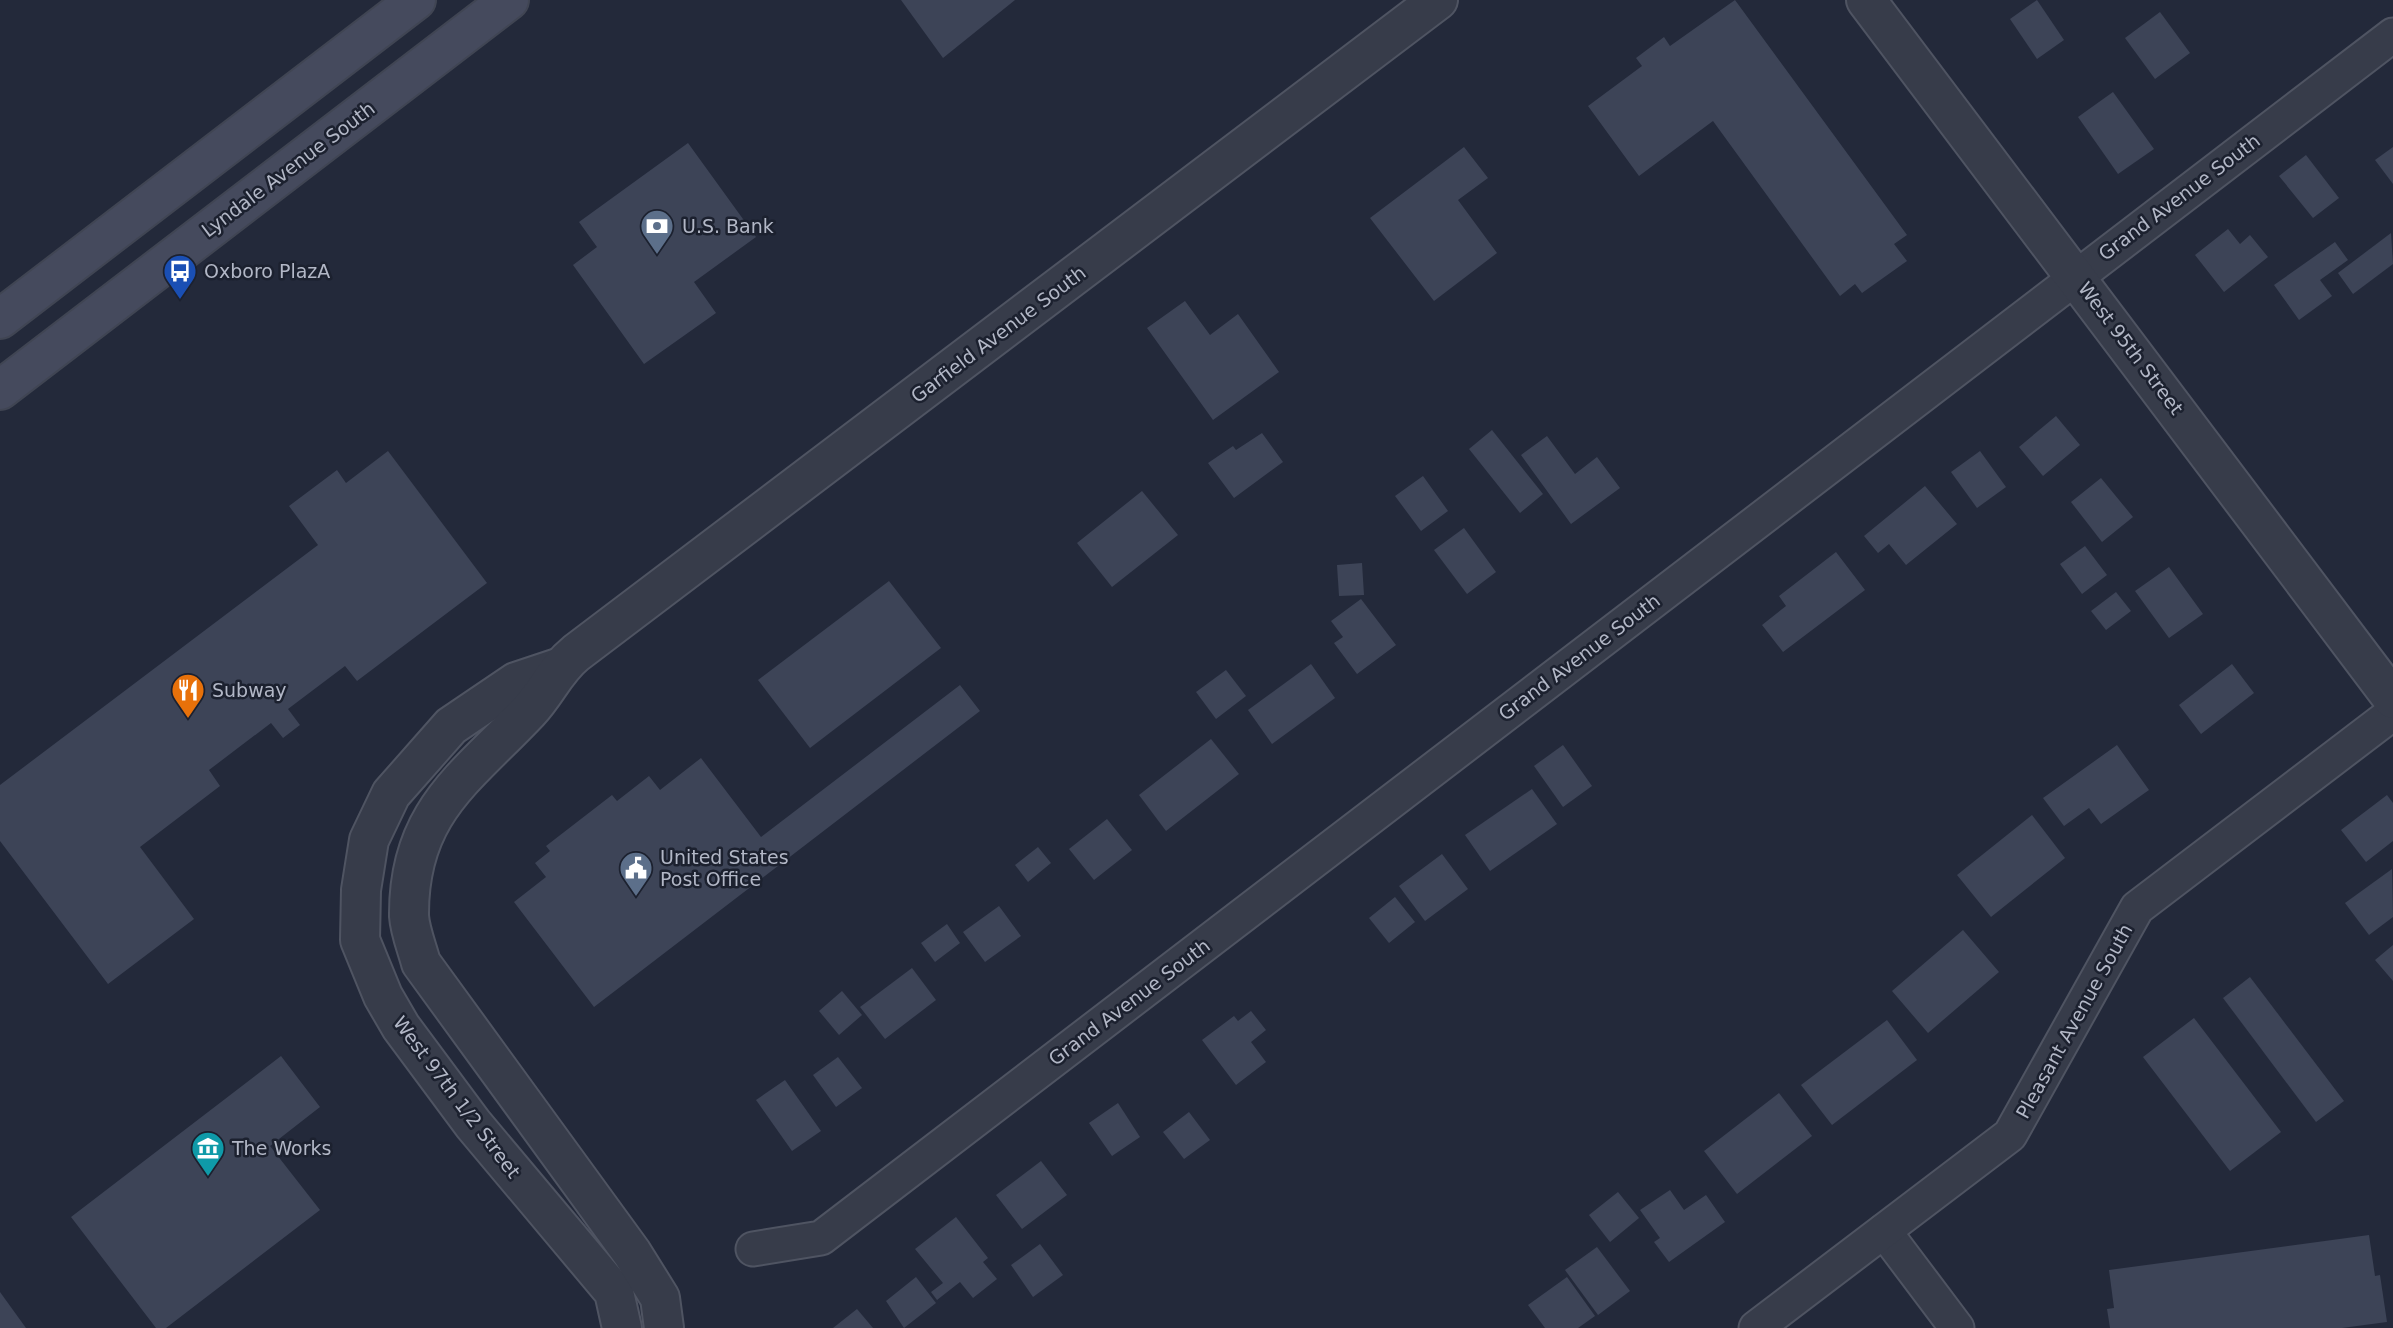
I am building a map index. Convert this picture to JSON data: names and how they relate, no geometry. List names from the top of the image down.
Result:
{
  "streets": {
    "main road": ["Lyndale Avenue South"],
    "street": [
      "Grand Avenue South",
      "Garfield Avenue South",
      "West 95th Street",
      "Pleasant Avenue South",
      "West 97th 1/2 Street"
    ]
  },
  "crossings": [
    ["Grand Avenue South", "West 95th Street"],
    ["Garfield Avenue South", "West 97th 1/2 Street"]
  ],
  "places": {
    "bank": ["U.S. Bank"],
    "bus stop": ["Oxboro PlazA"],
    "restaurant": ["Subway"],
    "public building": ["United States Post Office"],
    "museum": ["The Works"]
  }
}
